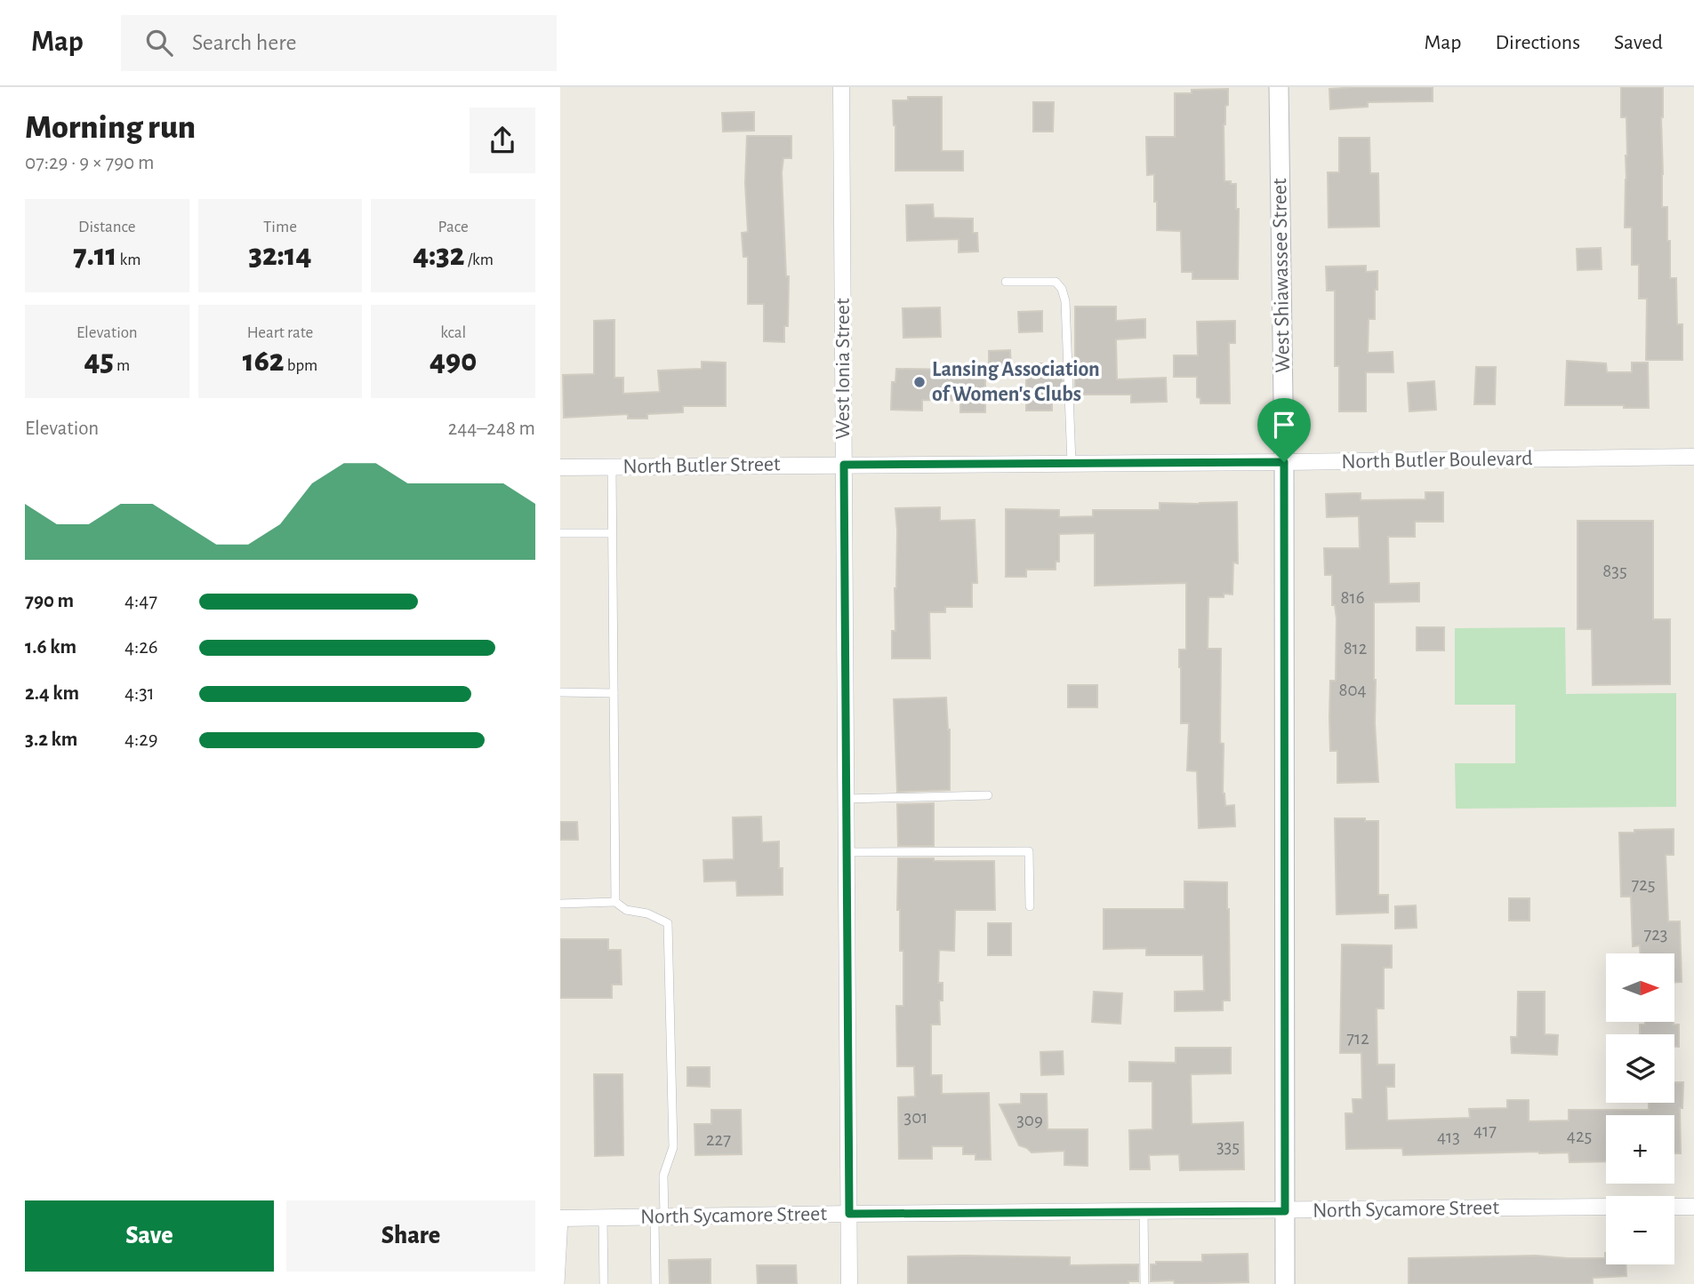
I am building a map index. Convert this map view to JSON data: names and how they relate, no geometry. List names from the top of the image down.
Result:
{
  "streets": {
    "street": [
      "West Shiawassee Street",
      "West Ionia Street",
      "North Butler Boulevard",
      "North Butler Street",
      "North Sycamore Street"
    ]
  },
  "crossings": [
    ["West Shiawassee Street", "North Butler Boulevard"],
    ["West Shiawassee Street", "North Sycamore Street"],
    ["West Ionia Street", "North Butler Boulevard"],
    ["West Ionia Street", "North Butler Street"],
    ["West Ionia Street", "North Sycamore Street"],
    ["North Butler Boulevard", "North Butler Street"]
  ],
  "places": ["Lansing Association of Women's Clubs"],
  "house_numbers": [
    "835",
    "816",
    "812",
    "804",
    "725",
    "723",
    "712",
    "301",
    "309",
    "417",
    "425",
    "413",
    "227",
    "335"
  ],
  "north": "right",
  "page": {
    "header": "Map",
    "search": "Search here",
    "nav": ["Map", "Directions", "Saved"],
    "heading": ["Morning run", "07:29 · 9 × 790 m"],
    "stats": [
      ["Distance", "7.11 km"],
      ["Time", "32:14"],
      ["Pace", "4:32 /km"],
      ["Elevation", "45 m"],
      ["Heart rate", "162 bpm"],
      ["kcal", "490"]
    ],
    "chart": ["Elevation", "244–248 m"],
    "list": [
      {
        "name": "790 m",
        "note": "4:47"
      },
      {
        "name": "1.6 km",
        "note": "4:26"
      },
      {
        "name": "2.4 km",
        "note": "4:31"
      },
      {
        "name": "3.2 km",
        "note": "4:29"
      }
    ],
    "map_buttons": ["+", "−"],
    "buttons": ["Save", "Share"]
  }
}
